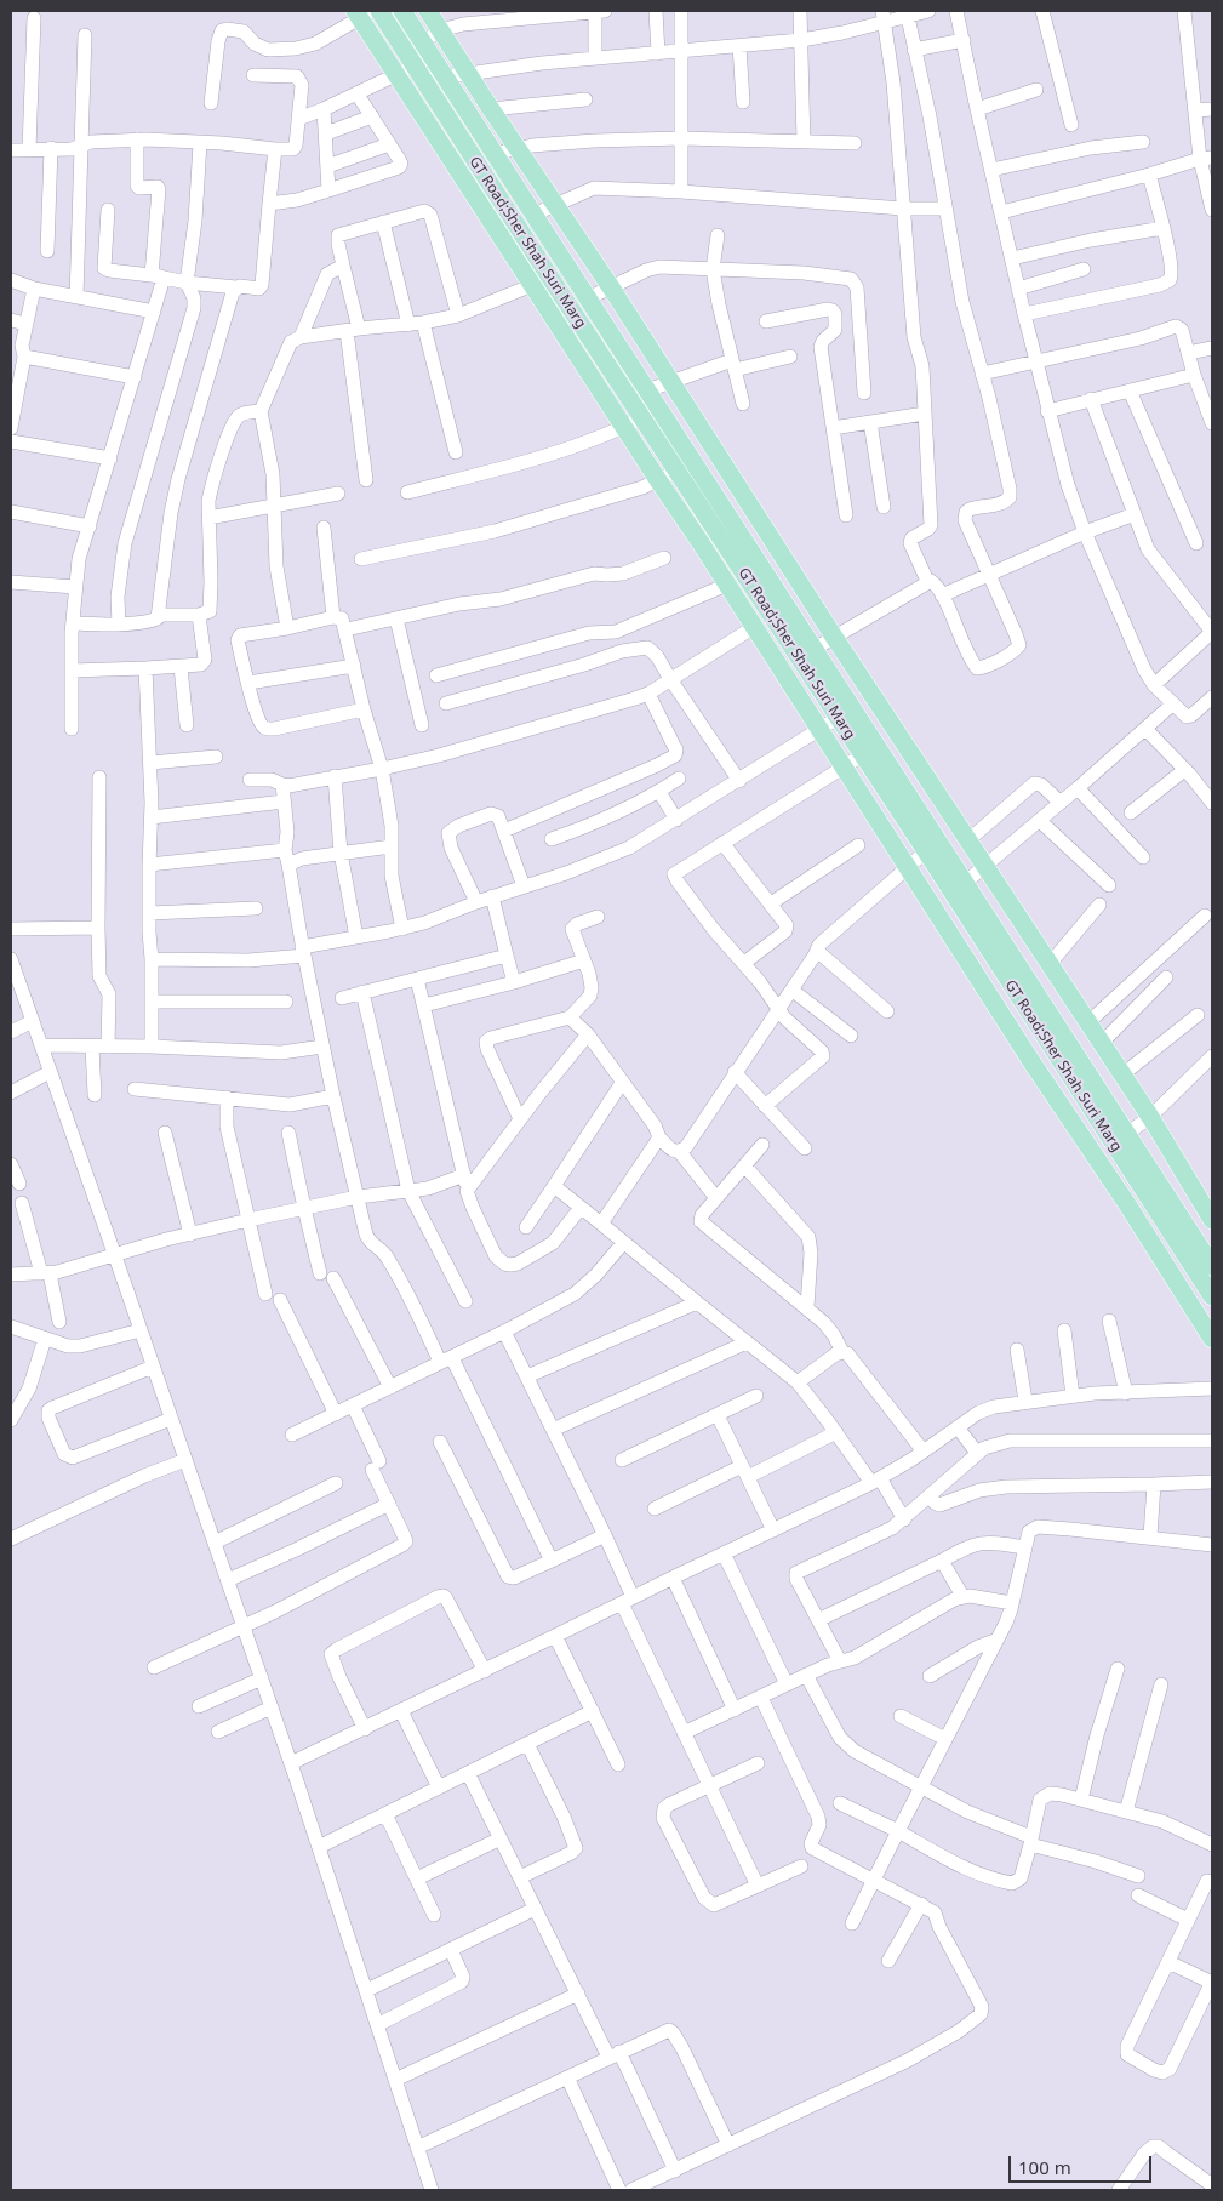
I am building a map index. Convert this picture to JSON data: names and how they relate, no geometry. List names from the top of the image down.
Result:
{
  "streets": {
    "main road": ["GT Road;Sher Shah Suri Marg"]
  },
  "scale_bar": "100 m"
}
